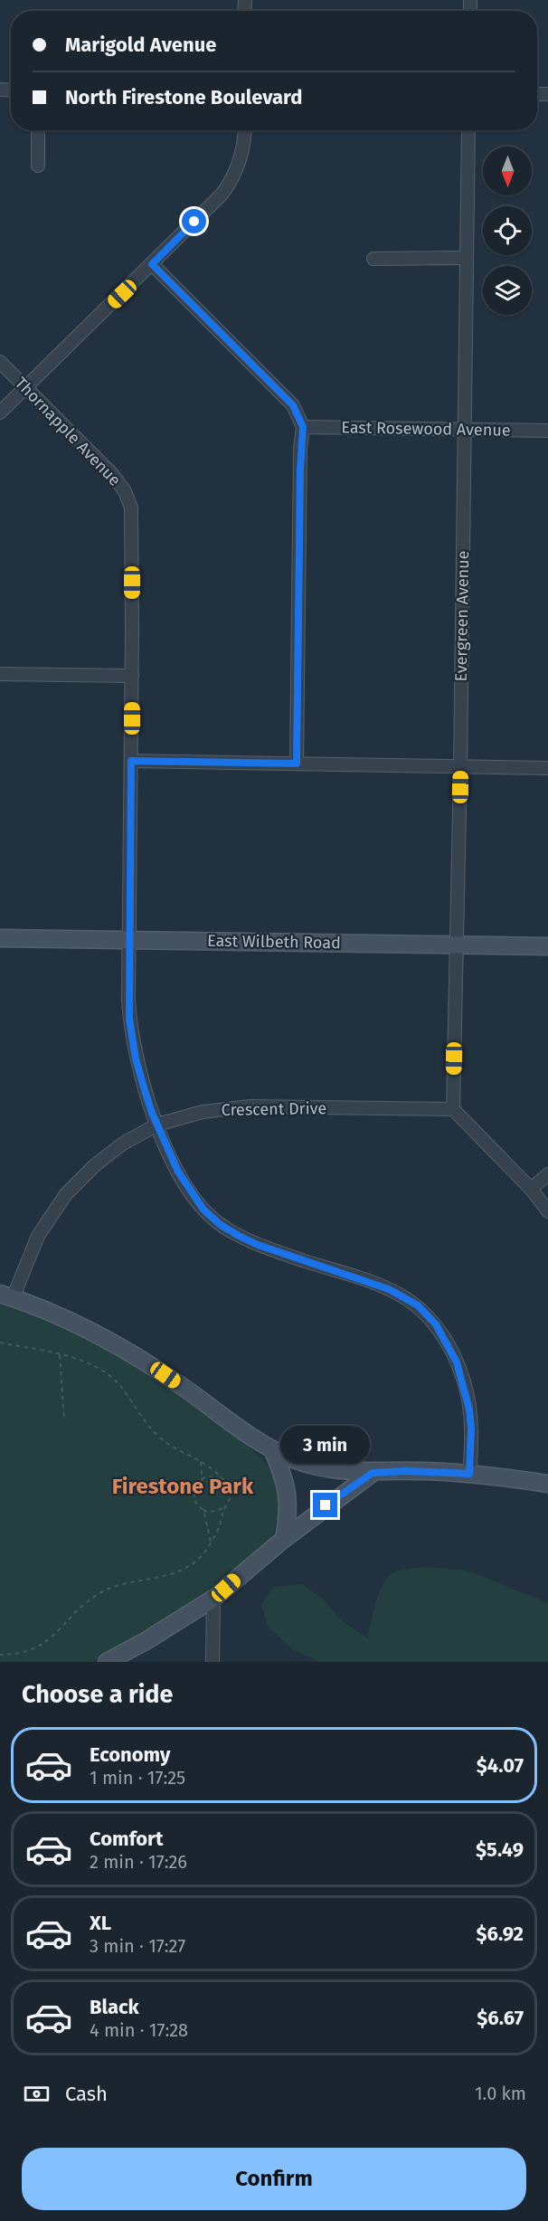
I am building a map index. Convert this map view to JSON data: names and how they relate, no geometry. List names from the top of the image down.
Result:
{
  "streets": {
    "street": [
      "East Rosewood Avenue",
      "Thornapple Avenue",
      "Evergreen Avenue",
      "East Wilbeth Road",
      "Crescent Drive"
    ]
  },
  "crossings": [
    ["East Rosewood Avenue", "Evergreen Avenue"],
    ["Thornapple Avenue", "East Wilbeth Road"],
    ["Thornapple Avenue", "Crescent Drive"],
    ["Evergreen Avenue", "East Wilbeth Road"],
    ["Evergreen Avenue", "Crescent Drive"]
  ],
  "districts": ["Firestone Park"],
  "north": "bottom",
  "page": {
    "banner": ["Marigold Avenue", "North Firestone Boulevard"],
    "bubble": "3 min",
    "heading": "Choose a ride",
    "list": [
      {
        "name": "Economy",
        "note": "1 min · 17:25",
        "value": "$4.07"
      },
      {
        "name": "Comfort",
        "note": "2 min · 17:26",
        "value": "$5.49"
      },
      {
        "name": "XL",
        "note": "3 min · 17:27",
        "value": "$6.92"
      },
      {
        "name": "Black",
        "note": "4 min · 17:28",
        "value": "$6.67"
      }
    ],
    "pay": ["Cash", "1.0 km"],
    "buttons": "Confirm"
  }
}
